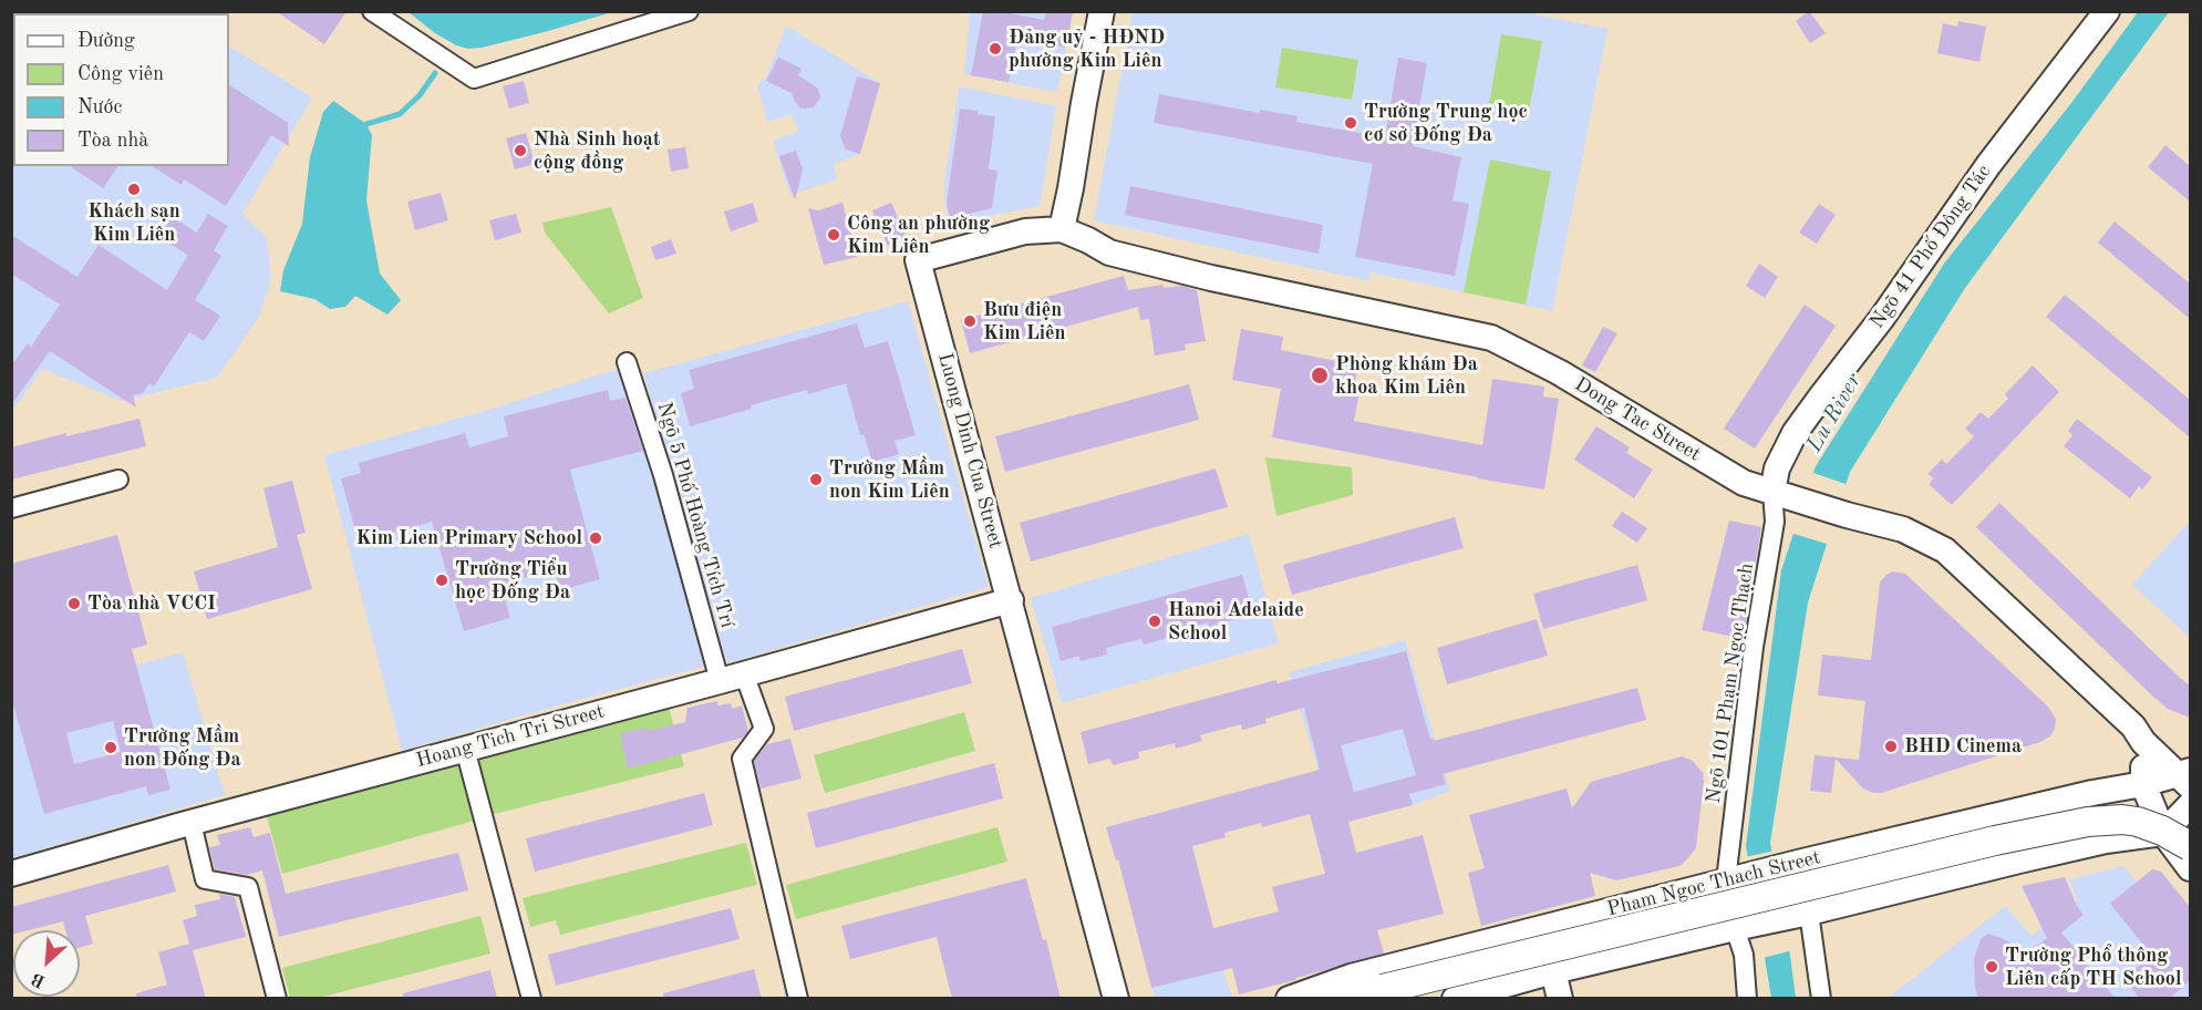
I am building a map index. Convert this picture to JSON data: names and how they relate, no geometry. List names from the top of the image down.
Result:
{
  "streets": {
    "street": [
      "Ngõ 41 Phố Đông Tác",
      "Dong Tac Street",
      "Luong Dinh Cua Street",
      "Ngõ 5 Phố Hoàng Tích Trí",
      "Ngõ 101 Phạm Ngọc Thạch",
      "Hoang Tich Tri Street",
      "Pham Ngoc Thach Street"
    ]
  },
  "crossings": [
    ["Ngõ 41 Phố Đông Tác", "Dong Tac Street"],
    ["Ngõ 41 Phố Đông Tác", "Ngõ 101 Phạm Ngọc Thạch"],
    ["Dong Tac Street", "Luong Dinh Cua Street"],
    ["Dong Tac Street", "Ngõ 101 Phạm Ngọc Thạch"],
    ["Dong Tac Street", "Pham Ngoc Thach Street"],
    ["Luong Dinh Cua Street", "Hoang Tich Tri Street"],
    ["Ngõ 5 Phố Hoàng Tích Trí", "Hoang Tich Tri Street"],
    ["Ngõ 101 Phạm Ngọc Thạch", "Pham Ngoc Thach Street"]
  ],
  "water": ["Lu River"],
  "places": [
    "Đảng uỷ - HĐND phường Kim Liên",
    "Trường Trung học cơ sở Đống Đa",
    "Nhà Sinh hoạt cộng đồng",
    "Khách sạn Kim Liên",
    "Công an phường Kim Liên",
    "Bưu điện Kim Liên",
    "Phòng khám Đa khoa Kim Liên",
    "Trường Mầm non Kim Liên",
    "Kim Lien Primary School",
    "Trường Tiểu học Đống Đa",
    "Tòa nhà VCCI",
    "Hanoi Adelaide School",
    "BHD Cinema",
    "Trường Mầm non Đống Đa",
    "Trường Phổ thông Liên cấp TH School"
  ],
  "legend": [
    "Đường",
    "Công viên",
    "Nước",
    "Tòa nhà"
  ],
  "north": "bottom left"
}
